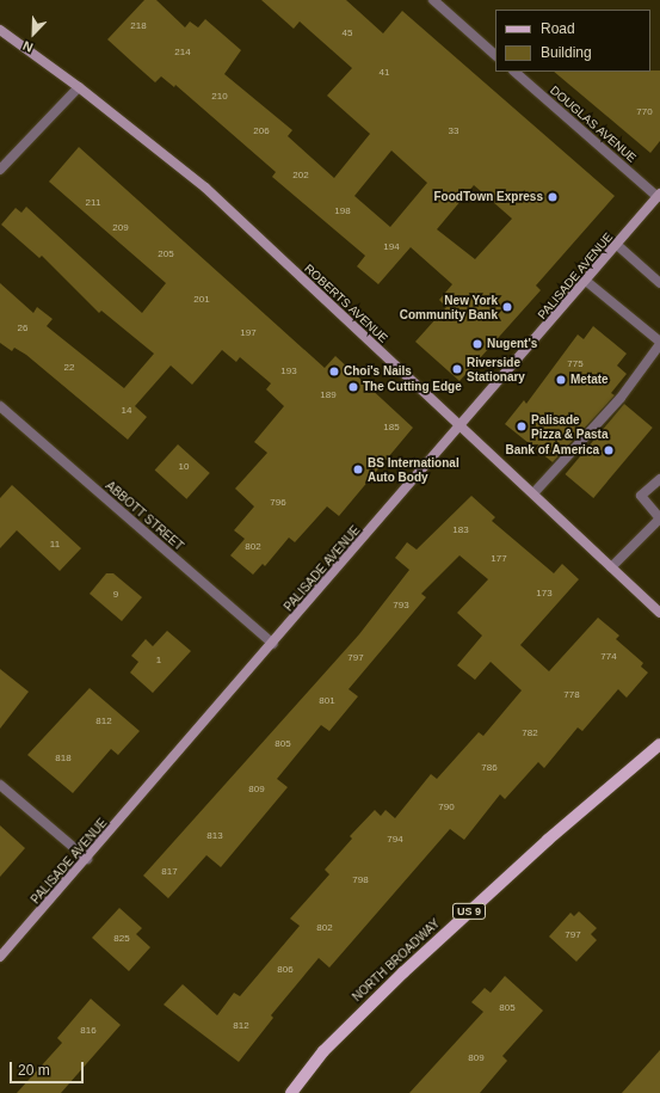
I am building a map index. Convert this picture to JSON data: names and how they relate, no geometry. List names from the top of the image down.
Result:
{
  "streets": {
    "main road": ["US 9", "NORTH BROADWAY"],
    "street": [
      "DOUGLAS AVENUE",
      "PALISADE AVENUE",
      "ROBERTS AVENUE",
      "ABBOTT STREET"
    ]
  },
  "crossings": [
    ["DOUGLAS AVENUE", "PALISADE AVENUE"],
    ["PALISADE AVENUE", "ROBERTS AVENUE"],
    ["PALISADE AVENUE", "ABBOTT STREET"]
  ],
  "places": [
    "FoodTown Express",
    "New York Community Bank",
    "Nugent's",
    "Riverside Stationary",
    "Choi's Nails",
    "Metate",
    "The Cutting Edge",
    "Palisade Pizza & Pasta",
    "Bank of America",
    "BS International Auto Body"
  ],
  "house_numbers": [
    "218",
    "45",
    "214",
    "41",
    "210",
    "770",
    "206",
    "33",
    "202",
    "211",
    "198",
    "209",
    "194",
    "205",
    "201",
    "26",
    "197",
    "775",
    "22",
    "193",
    "189",
    "14",
    "185",
    "10",
    "796",
    "183",
    "11",
    "802",
    "177",
    "173",
    "9",
    "793",
    "774",
    "797",
    "1",
    "778",
    "801",
    "812",
    "782",
    "805",
    "818",
    "786",
    "809",
    "790",
    "813",
    "794",
    "817",
    "798",
    "802",
    "797",
    "825",
    "806",
    "805",
    "812",
    "816",
    "809"
  ],
  "legend": ["Road", "Building"],
  "scale_bar": "20 m",
  "north": "bottom left"
}
